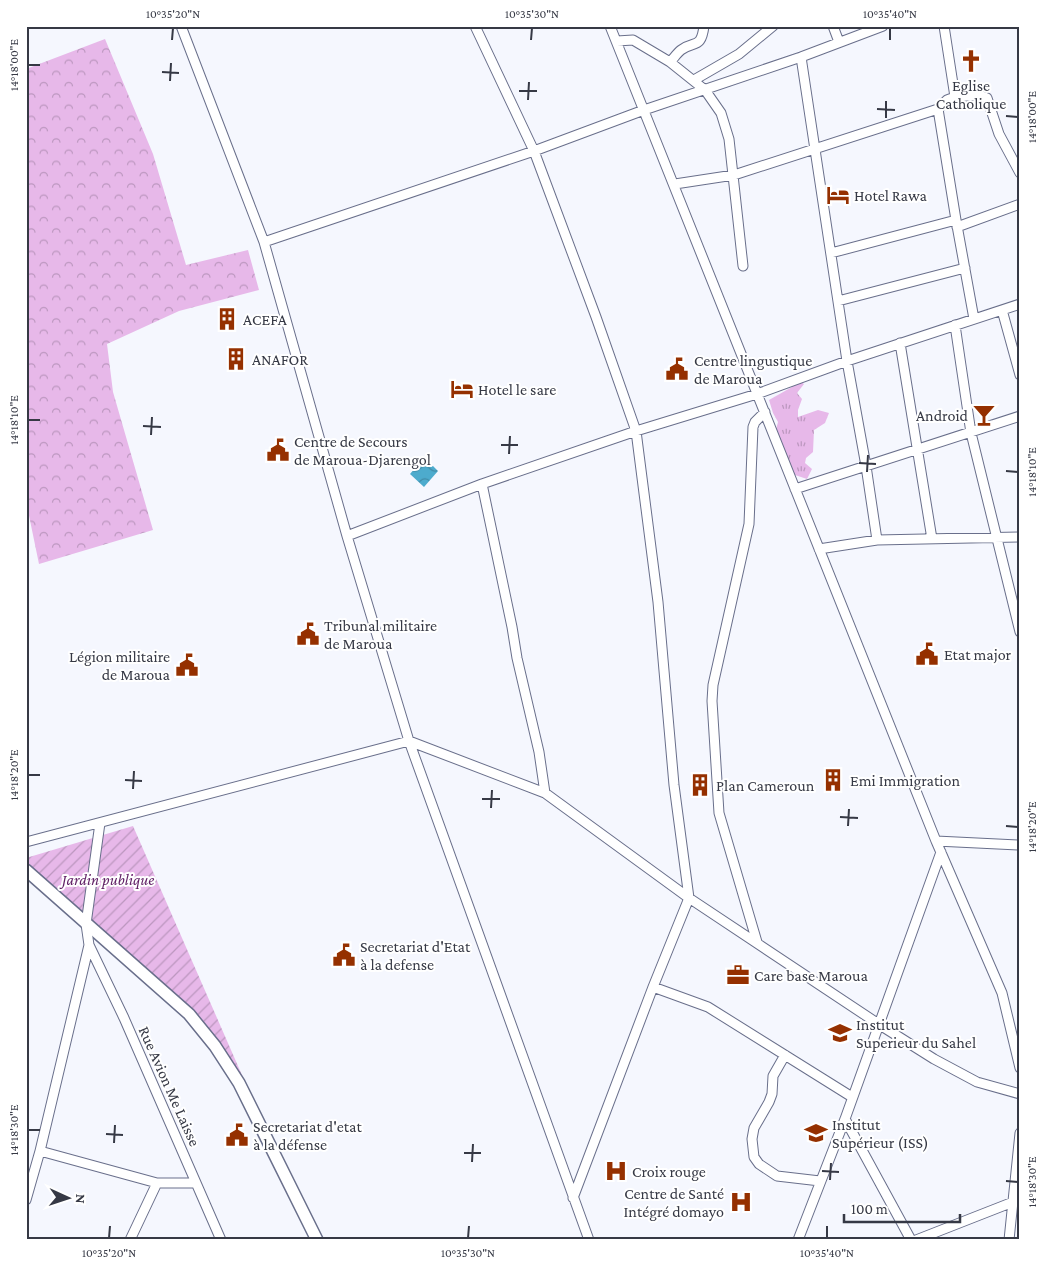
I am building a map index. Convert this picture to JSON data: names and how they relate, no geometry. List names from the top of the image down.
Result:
{
  "streets": {
    "street": ["Rue Avion Me Laisse"]
  },
  "parks": ["Jardin publique"],
  "places": {
    "church": ["Eglise Catholique"],
    "hotel": ["Hotel Rawa", "Hotel le sare"],
    "building": [
      "ACEFA",
      "ANAFOR",
      "Emi Immigration",
      "Plan Cameroun"
    ],
    "public building": [
      "Centre lingustique de Maroua",
      "Centre de Secours de Maroua-Djarengol",
      "Tribunal militaire de Maroua",
      "Etat major",
      "Légion militaire de Maroua",
      "Secretariat d'Etat à la defense",
      "Secretariat d'etat à la défense"
    ],
    "bar": ["Android"],
    "office": ["Care base Maroua"],
    "school or university": ["Institut Superieur du Sahel", "Institut Supérieur (ISS)"],
    "hospital": ["Croix rouge", "Centre de Santé Intégré domayo"]
  },
  "scale_bar": "100 m",
  "north": "right",
  "coordinates": [
    "10°35'20\"N",
    "10°35'30\"N",
    "10°35'40\"N",
    "14°18'00\"E",
    "14°18'10\"E",
    "14°18'20\"E",
    "14°18'30\"E"
  ]
}
